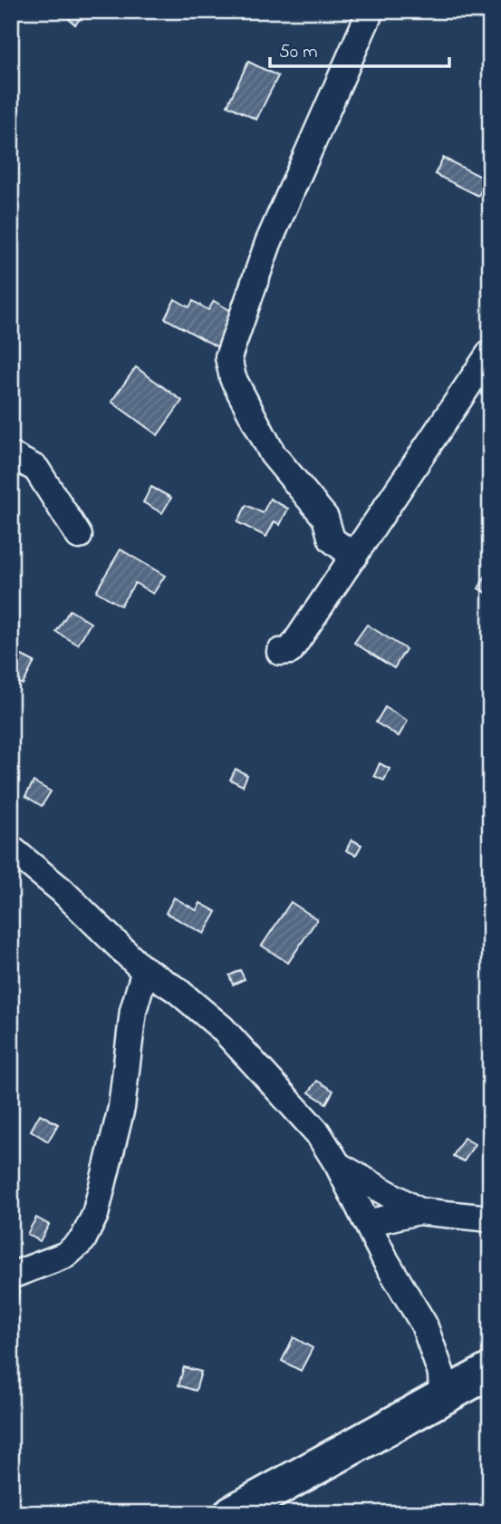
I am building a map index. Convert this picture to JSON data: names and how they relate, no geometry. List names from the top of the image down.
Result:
{
  "scale_bar": "50 m"
}
